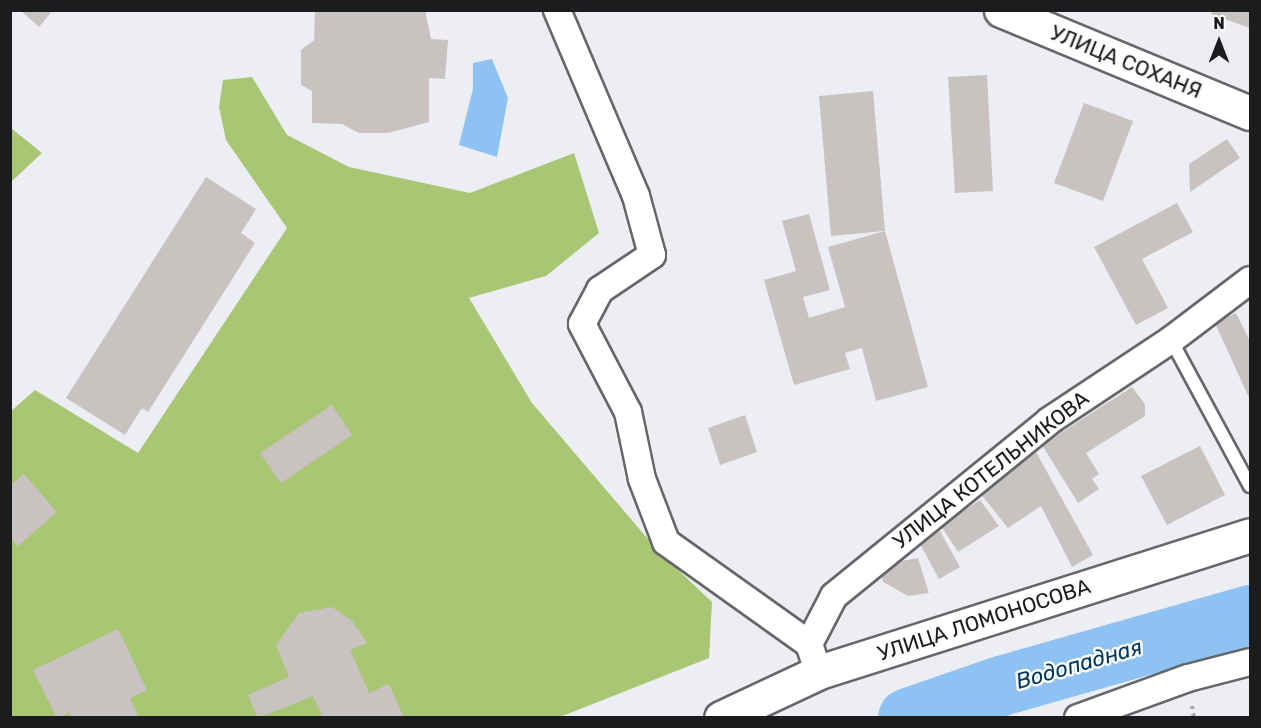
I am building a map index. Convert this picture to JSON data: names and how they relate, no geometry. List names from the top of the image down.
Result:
{
  "streets": {
    "main road": ["УЛИЦА СОХАНЯ", "УЛИЦА ЛОМОНОСОВА"],
    "street": ["УЛИЦА КОТЕЛЬНИКОВА"]
  },
  "crossings": [
    ["УЛИЦА КОТЕЛЬНИКОВА", "УЛИЦА ЛОМОНОСОВА"]
  ],
  "water": ["Водопадная"],
  "north": "top"
}
